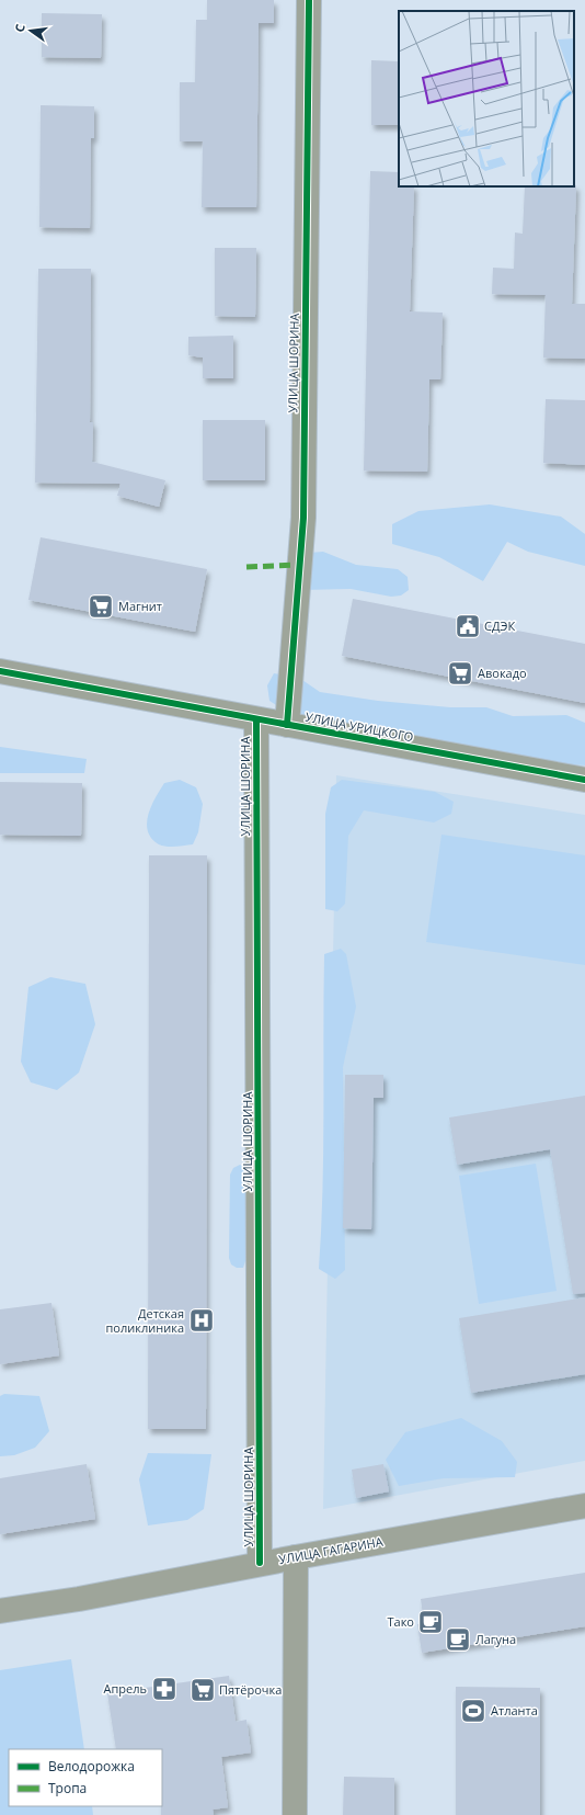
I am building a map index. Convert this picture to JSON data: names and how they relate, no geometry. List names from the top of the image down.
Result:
{
  "streets": {
    "street": ["УЛИЦА ШОРИНА", "УЛИЦА УРИЦКОГО", "УЛИЦА ГАГАРИНА"]
  },
  "crossings": [
    ["УЛИЦА ШОРИНА", "УЛИЦА УРИЦКОГО"],
    ["УЛИЦА ШОРИНА", "УЛИЦА ГАГАРИНА"]
  ],
  "places": {
    "supermarket": ["Магнит", "Авокадо", "Пятёрочка"],
    "public building": ["СДЭК"],
    "hospital": ["Детская поликлиника"],
    "cafe": ["Тако", "Лагуна"],
    "pharmacy": ["Апрель"],
    "sports": ["Атланта"]
  },
  "legend": ["Велодорожка", "Тропа"],
  "north": "left"
}
